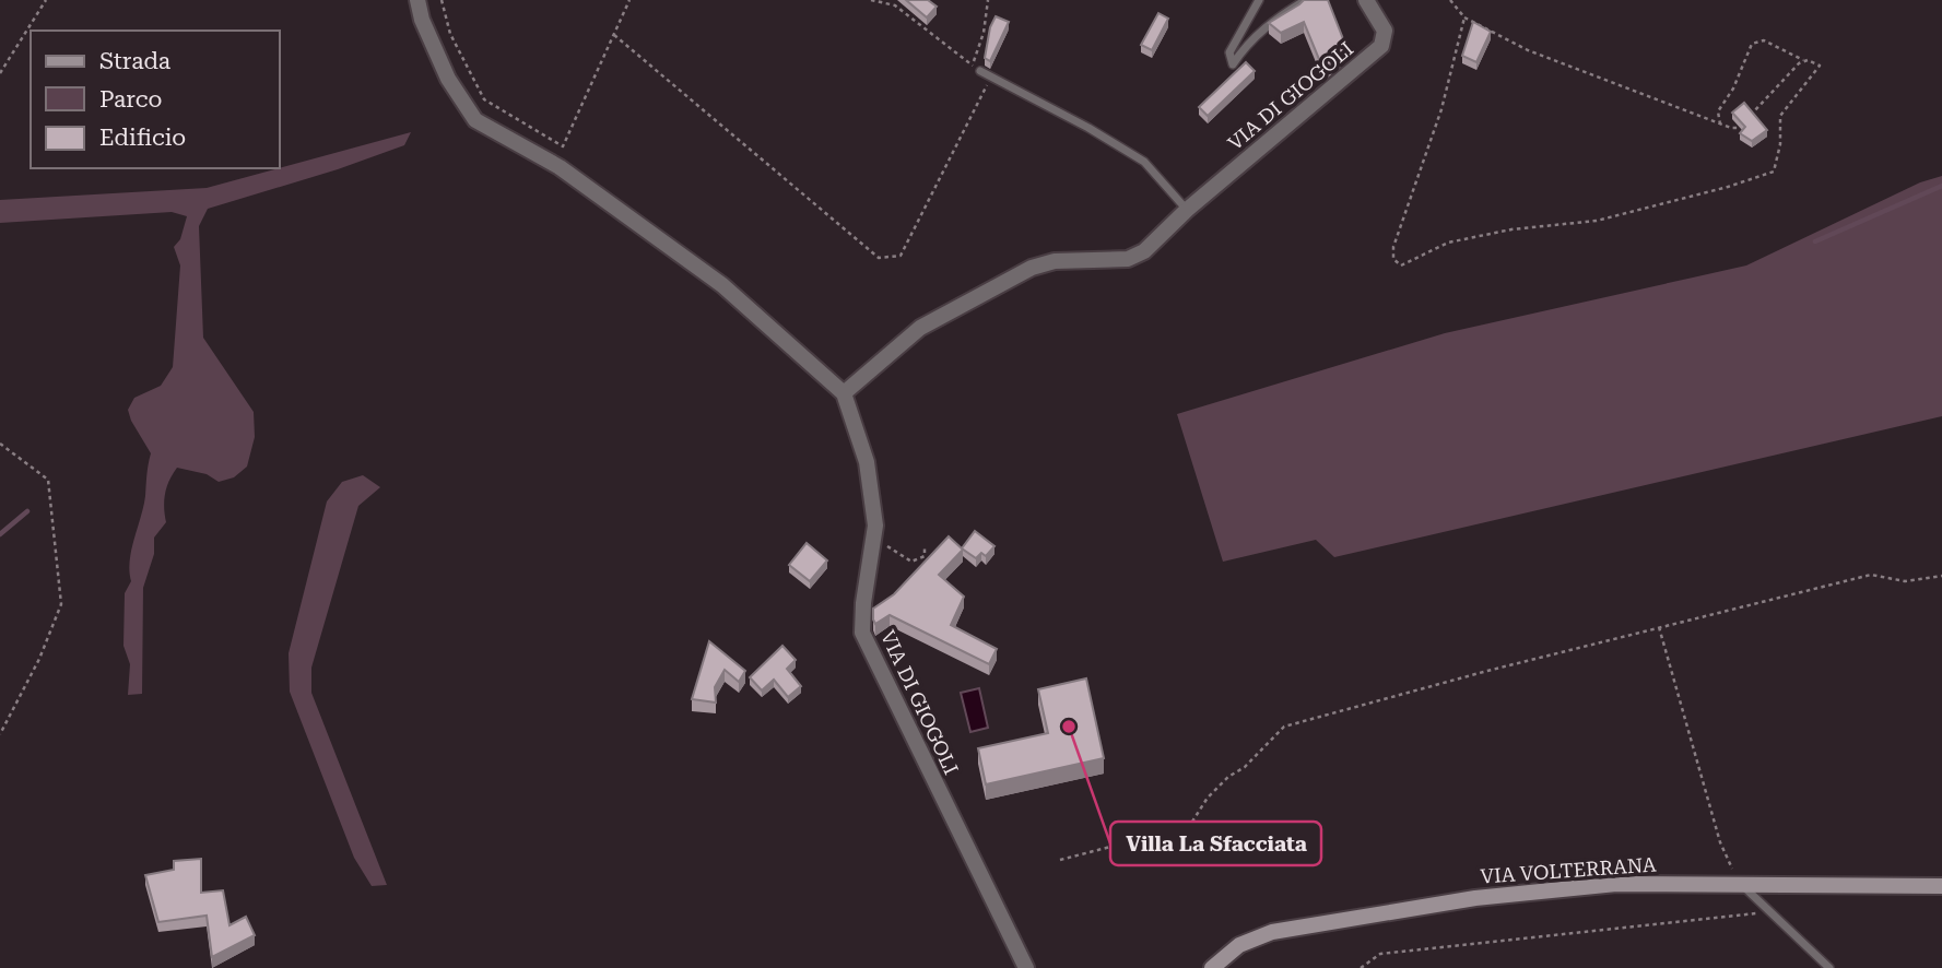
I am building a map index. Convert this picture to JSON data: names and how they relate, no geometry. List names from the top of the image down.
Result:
{
  "streets": {
    "main road": ["VIA VOLTERRANA"],
    "street": ["VIA DI GIOGOLI"]
  },
  "places": ["Villa La Sfacciata"],
  "legend": ["Strada", "Parco", "Edificio"]
}
